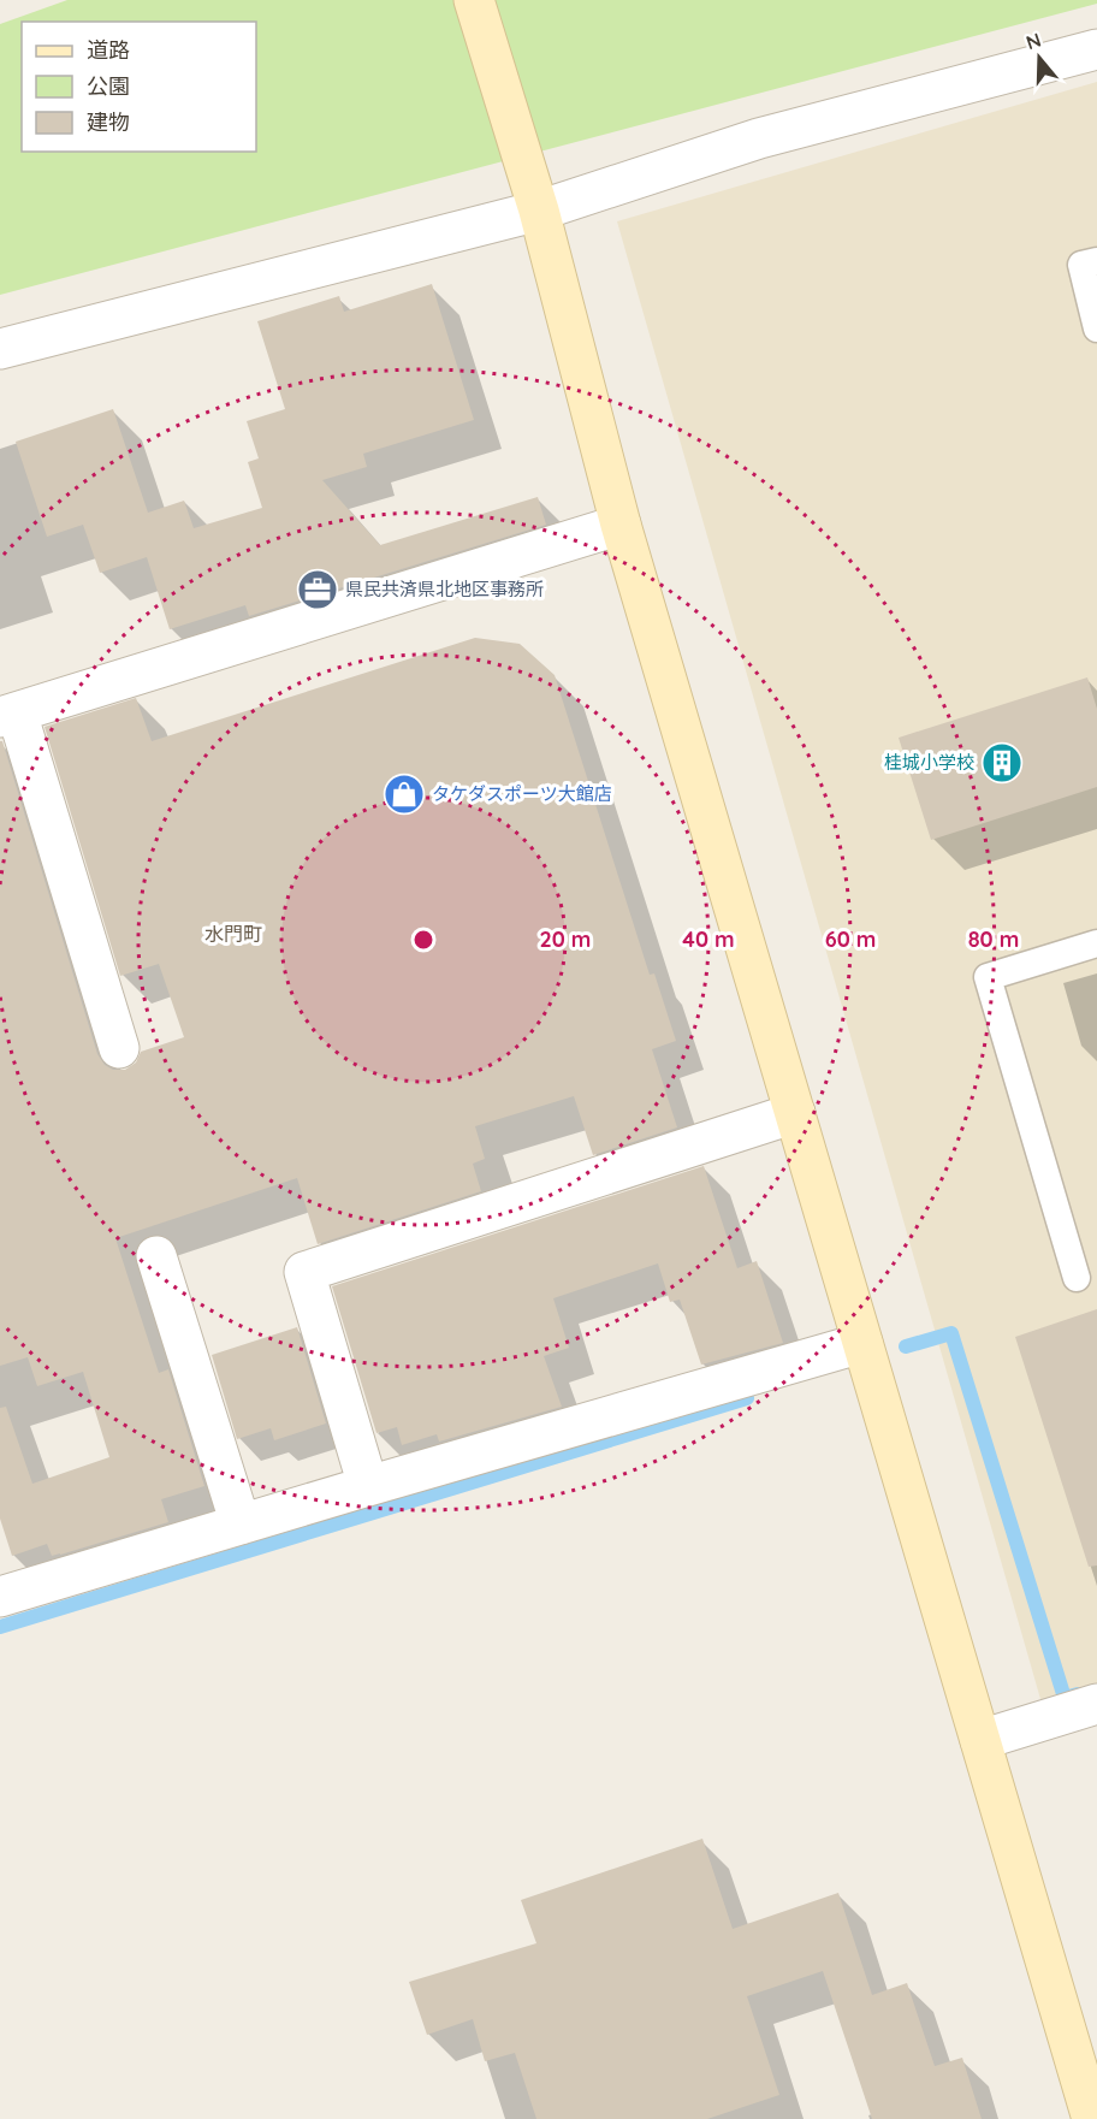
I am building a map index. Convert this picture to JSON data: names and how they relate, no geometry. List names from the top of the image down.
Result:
{
  "districts": ["水門町"],
  "places": {
    "office": ["県民共済県北地区事務所"],
    "building": ["桂城小学校"],
    "shop": ["タケダスポーツ大館店"]
  },
  "legend": ["道路", "公園", "建物"],
  "north": "top",
  "rings": [
    "20 m",
    "40 m",
    "60 m",
    "80 m"
  ]
}
